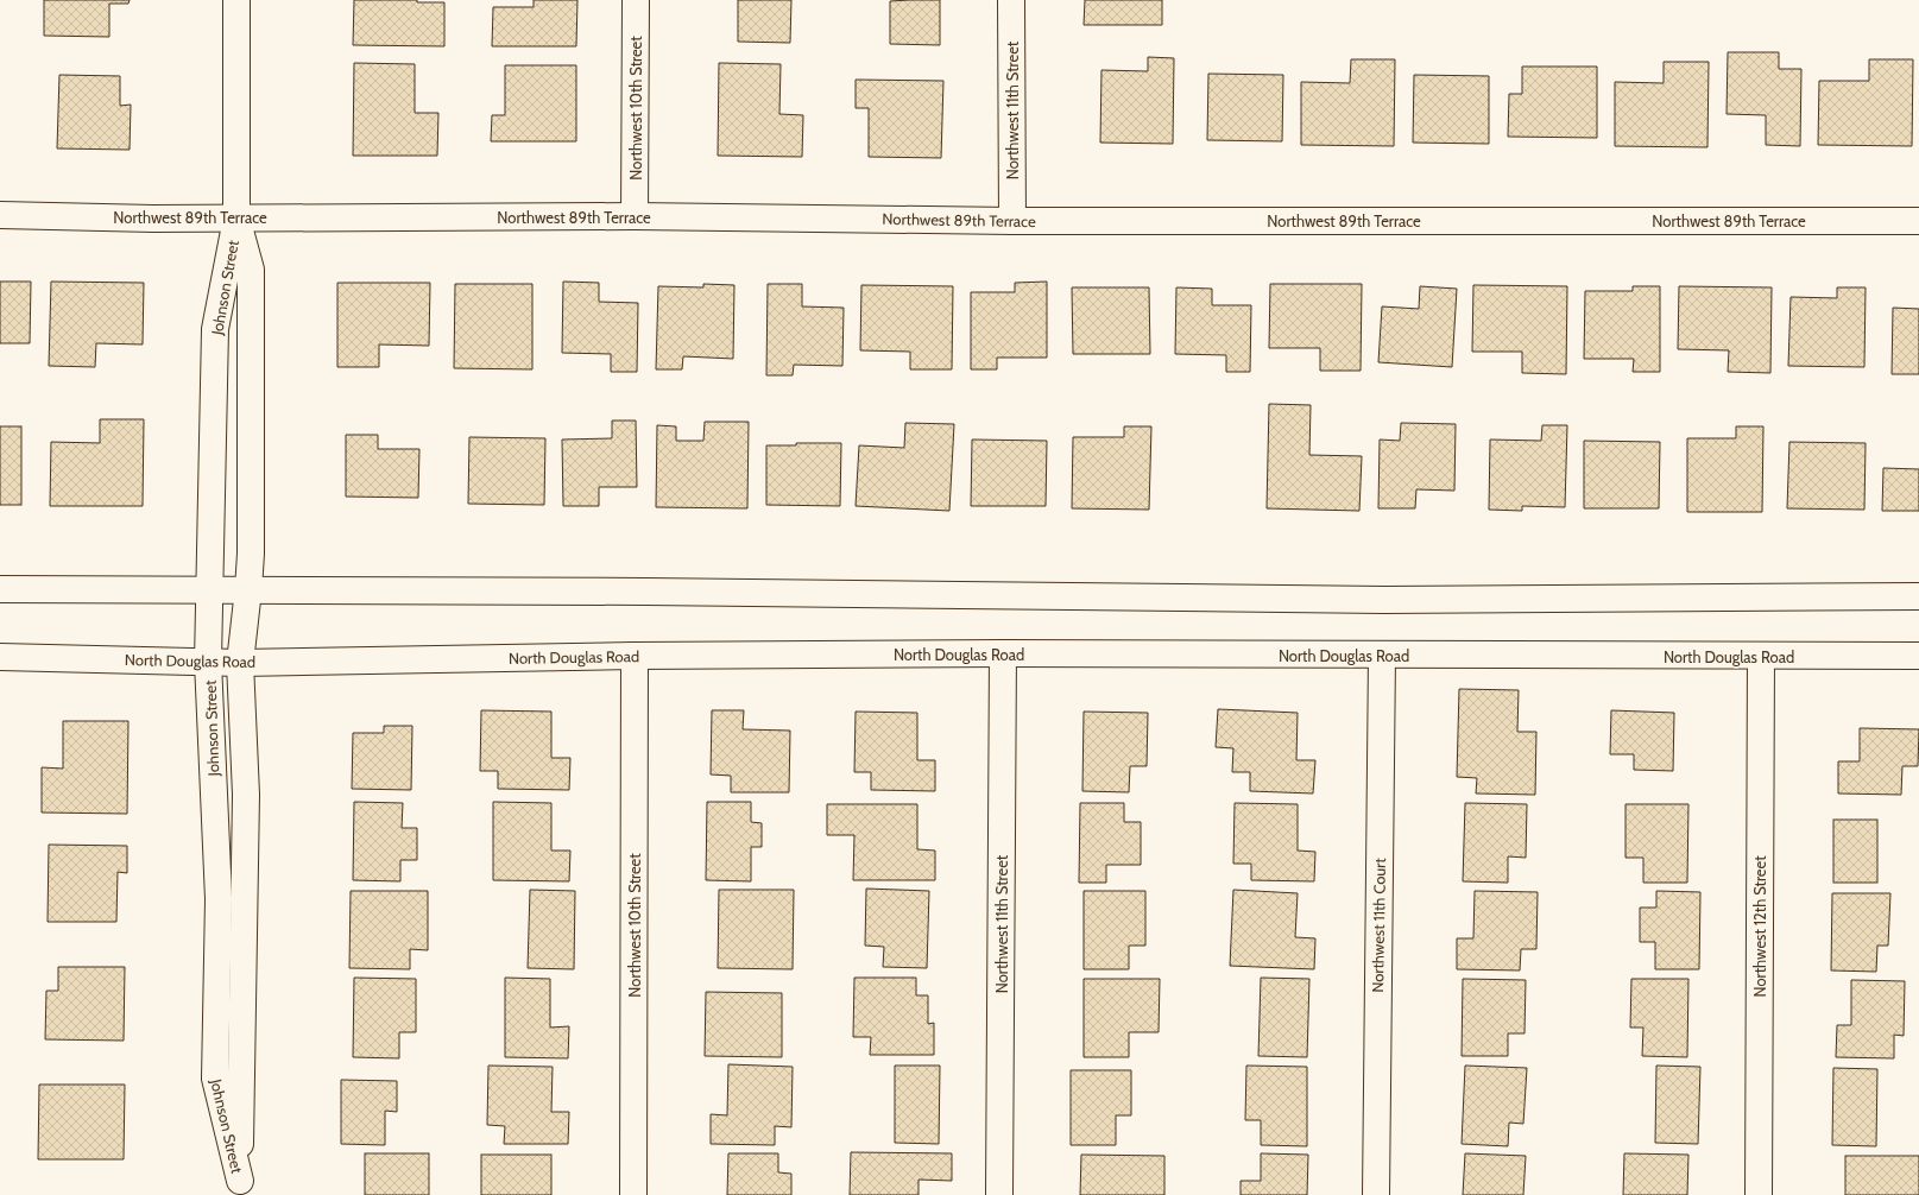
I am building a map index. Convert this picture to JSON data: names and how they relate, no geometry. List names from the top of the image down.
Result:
{
  "streets": {
    "street": [
      "Northwest 10th Street",
      "Northwest 11th Street",
      "Northwest 89th Terrace",
      "Johnson Street",
      "North Douglas Road",
      "Northwest 11th Court",
      "Northwest 12th Street"
    ]
  },
  "crossings": [
    ["Northwest 10th Street", "Northwest 89th Terrace"],
    ["Northwest 10th Street", "North Douglas Road"],
    ["Northwest 11th Street", "Northwest 89th Terrace"],
    ["Northwest 11th Street", "North Douglas Road"],
    ["Northwest 89th Terrace", "Johnson Street"],
    ["Johnson Street", "North Douglas Road"],
    ["North Douglas Road", "Northwest 11th Court"],
    ["North Douglas Road", "Northwest 12th Street"]
  ]
}
